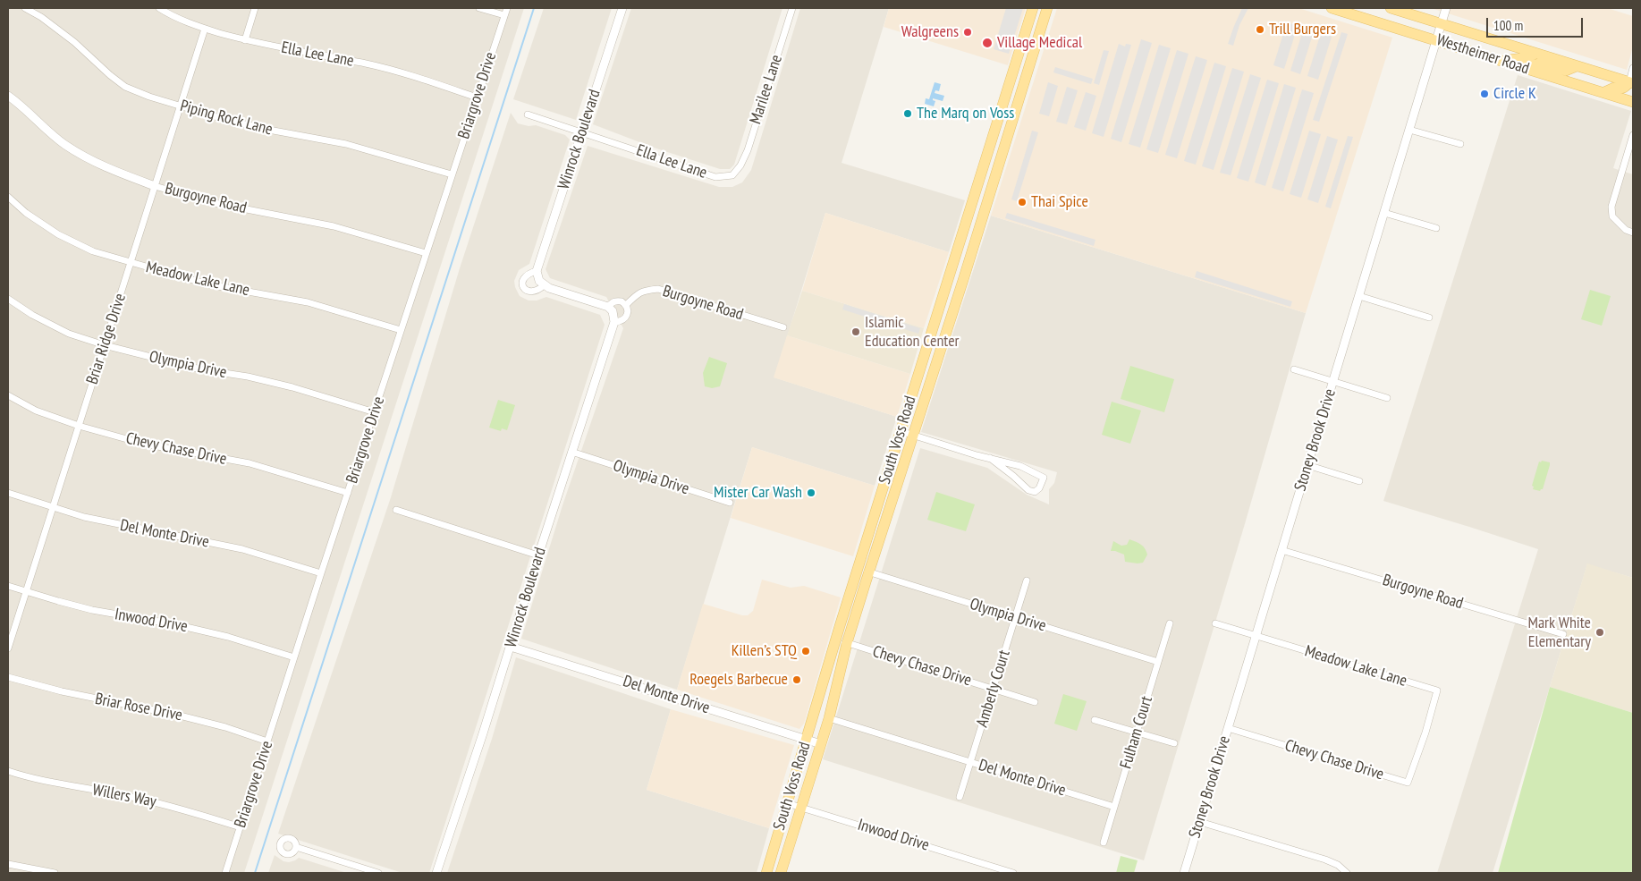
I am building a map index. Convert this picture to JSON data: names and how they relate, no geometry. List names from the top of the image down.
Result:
{
  "streets": {
    "main road": ["Westheimer Road", "South Voss Road"],
    "street": [
      "Ella Lee Lane",
      "Marilee Lane",
      "Briargrove Drive",
      "Piping Rock Lane",
      "Winrock Boulevard",
      "Burgoyne Road",
      "Meadow Lake Lane",
      "Briar Ridge Drive",
      "Olympia Drive",
      "Stoney Brook Drive",
      "Chevy Chase Drive",
      "Del Monte Drive",
      "Inwood Drive",
      "Amberly Court",
      "Briar Rose Drive",
      "Fulham Court",
      "Willers Way"
    ]
  },
  "crossings": [
    ["Ella Lee Lane", "Marilee Lane"],
    ["Ella Lee Lane", "Briargrove Drive"],
    ["Ella Lee Lane", "Winrock Boulevard"],
    ["Ella Lee Lane", "Briar Ridge Drive"],
    ["Westheimer Road", "Stoney Brook Drive"],
    ["Briargrove Drive", "Piping Rock Lane"],
    ["Briargrove Drive", "Burgoyne Road"],
    ["Briargrove Drive", "Meadow Lake Lane"],
    ["Briargrove Drive", "Olympia Drive"],
    ["Briargrove Drive", "Chevy Chase Drive"],
    ["Briargrove Drive", "Del Monte Drive"],
    ["Briargrove Drive", "Inwood Drive"],
    ["Briargrove Drive", "Briar Rose Drive"],
    ["Briargrove Drive", "Willers Way"],
    ["Piping Rock Lane", "Briar Ridge Drive"],
    ["Winrock Boulevard", "Burgoyne Road"],
    ["Winrock Boulevard", "Olympia Drive"],
    ["Winrock Boulevard", "Del Monte Drive"],
    ["Burgoyne Road", "Briar Ridge Drive"],
    ["Burgoyne Road", "Stoney Brook Drive"],
    ["Meadow Lake Lane", "Briar Ridge Drive"],
    ["Meadow Lake Lane", "Stoney Brook Drive"],
    ["Meadow Lake Lane", "Chevy Chase Drive"],
    ["Briar Ridge Drive", "Olympia Drive"],
    ["Briar Ridge Drive", "Chevy Chase Drive"],
    ["Briar Ridge Drive", "Del Monte Drive"],
    ["Briar Ridge Drive", "Inwood Drive"],
    ["Olympia Drive", "South Voss Road"],
    ["Olympia Drive", "Amberly Court"],
    ["Olympia Drive", "Fulham Court"],
    ["South Voss Road", "Chevy Chase Drive"],
    ["South Voss Road", "Del Monte Drive"],
    ["South Voss Road", "Inwood Drive"],
    ["Stoney Brook Drive", "Chevy Chase Drive"],
    ["Chevy Chase Drive", "Amberly Court"],
    ["Del Monte Drive", "Amberly Court"],
    ["Del Monte Drive", "Fulham Court"]
  ],
  "places": [
    "Trill Burgers",
    "Walgreens",
    "Village Medical",
    "Circle K",
    "The Marq on Voss",
    "Thai Spice",
    "Islamic Education Center",
    "Mister Car Wash",
    "Mark White Elementary",
    "Killen’s STQ",
    "Roegels Barbecue"
  ],
  "scale_bar": "100 m"
}
